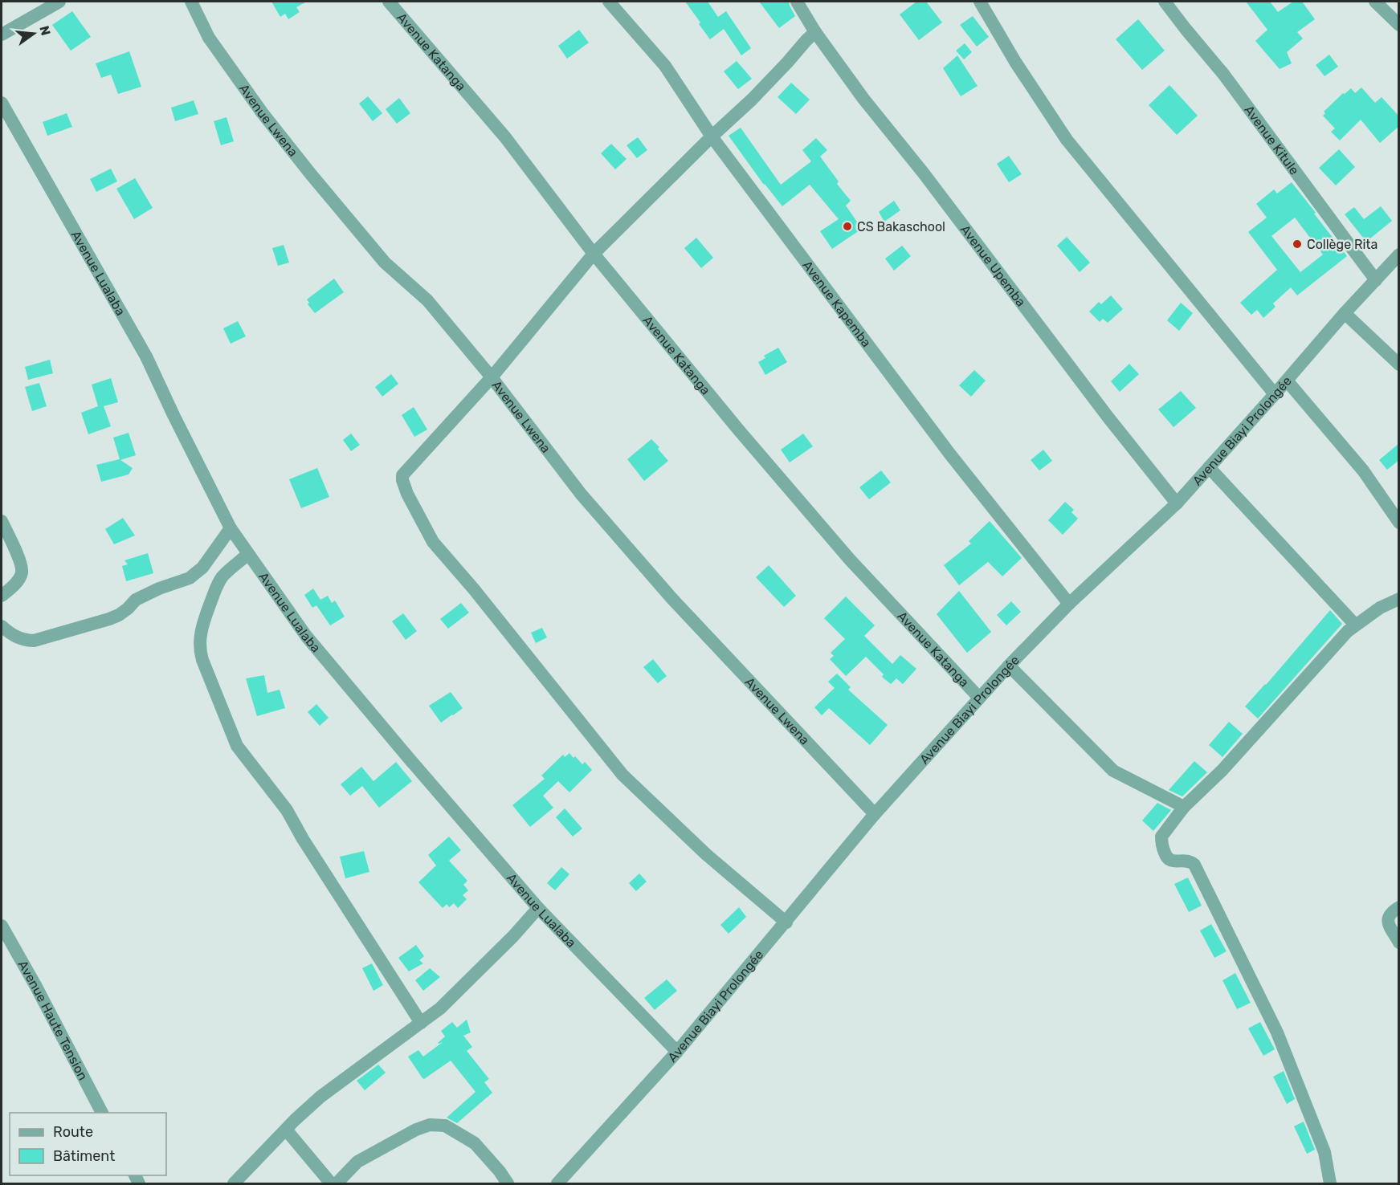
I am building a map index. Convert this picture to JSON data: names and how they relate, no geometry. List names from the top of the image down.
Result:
{
  "streets": {
    "street": [
      "Avenue Katanga",
      "Avenue Lwena",
      "Avenue Kitule",
      "Avenue Upemba",
      "Avenue Lualaba",
      "Avenue Kapemba",
      "Avenue Biayi Prolongée",
      "Avenue Haute Tension"
    ]
  },
  "crossings": [
    ["Avenue Katanga", "Avenue Biayi Prolongée"],
    ["Avenue Lwena", "Avenue Biayi Prolongée"],
    ["Avenue Kitule", "Avenue Biayi Prolongée"],
    ["Avenue Upemba", "Avenue Biayi Prolongée"],
    ["Avenue Lualaba", "Avenue Biayi Prolongée"],
    ["Avenue Kapemba", "Avenue Biayi Prolongée"]
  ],
  "places": ["CS Bakaschool", "Collège Rita"],
  "legend": ["Route", "Bâtiment"],
  "north": "right"
}
